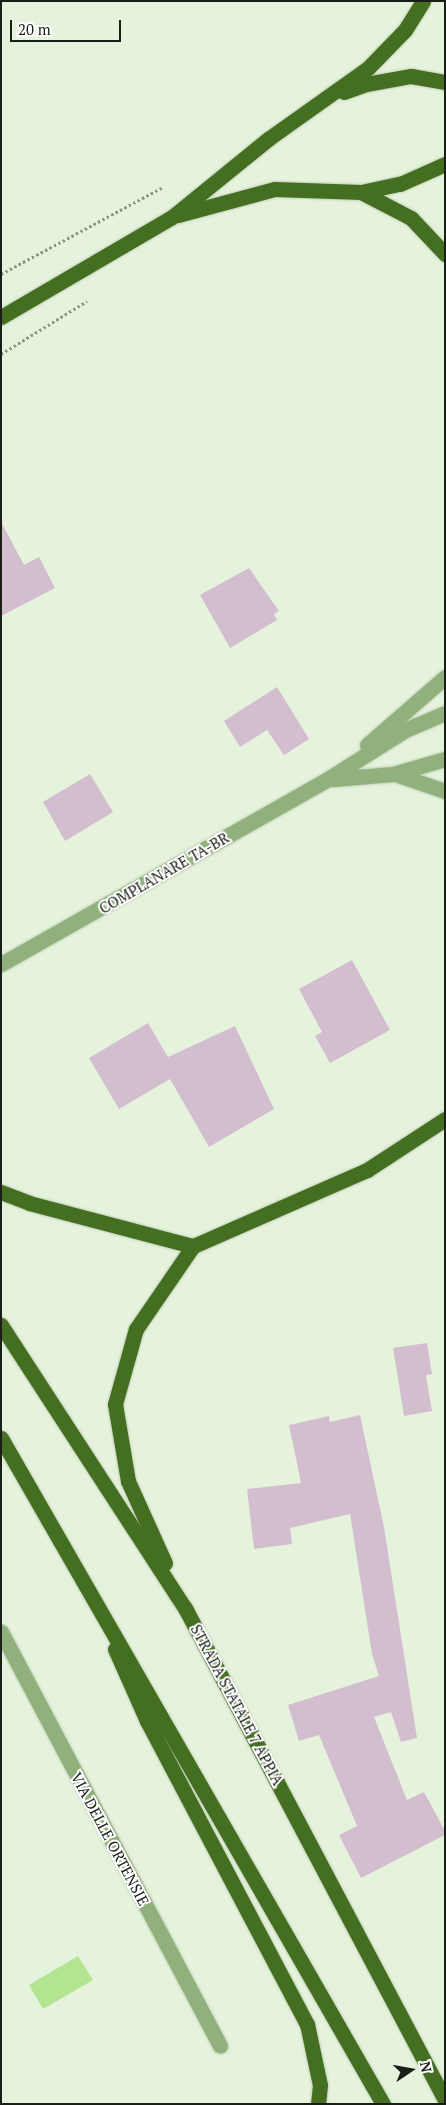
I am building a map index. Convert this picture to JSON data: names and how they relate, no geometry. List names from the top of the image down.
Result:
{
  "streets": {
    "highway": ["STRADA STATALE 7 APPIA"],
    "street": ["COMPLANARE TA-BR", "VIA DELLE ORTENSIE"]
  },
  "scale_bar": "20 m",
  "north": "right"
}
